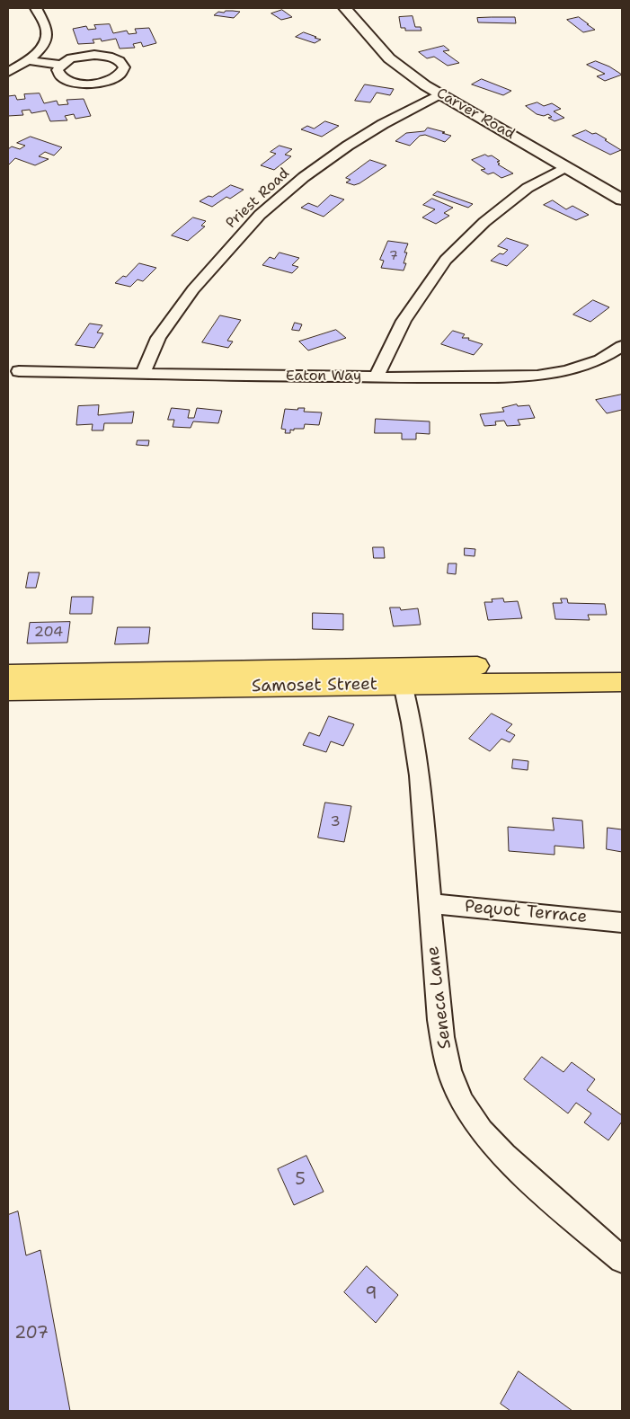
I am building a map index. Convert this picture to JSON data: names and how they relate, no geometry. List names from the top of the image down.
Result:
{
  "streets": {
    "highway": ["Samoset Street"],
    "street": [
      "Carver Road",
      "Priest Road",
      "Eaton Way",
      "Pequot Terrace",
      "Seneca Lane"
    ]
  },
  "crossings": [
    ["Carver Road", "Priest Road"],
    ["Priest Road", "Eaton Way"],
    ["Samoset Street", "Seneca Lane"],
    ["Pequot Terrace", "Seneca Lane"]
  ],
  "house_numbers": [
    "7",
    "204",
    "3",
    "5",
    "9",
    "207"
  ]
}
